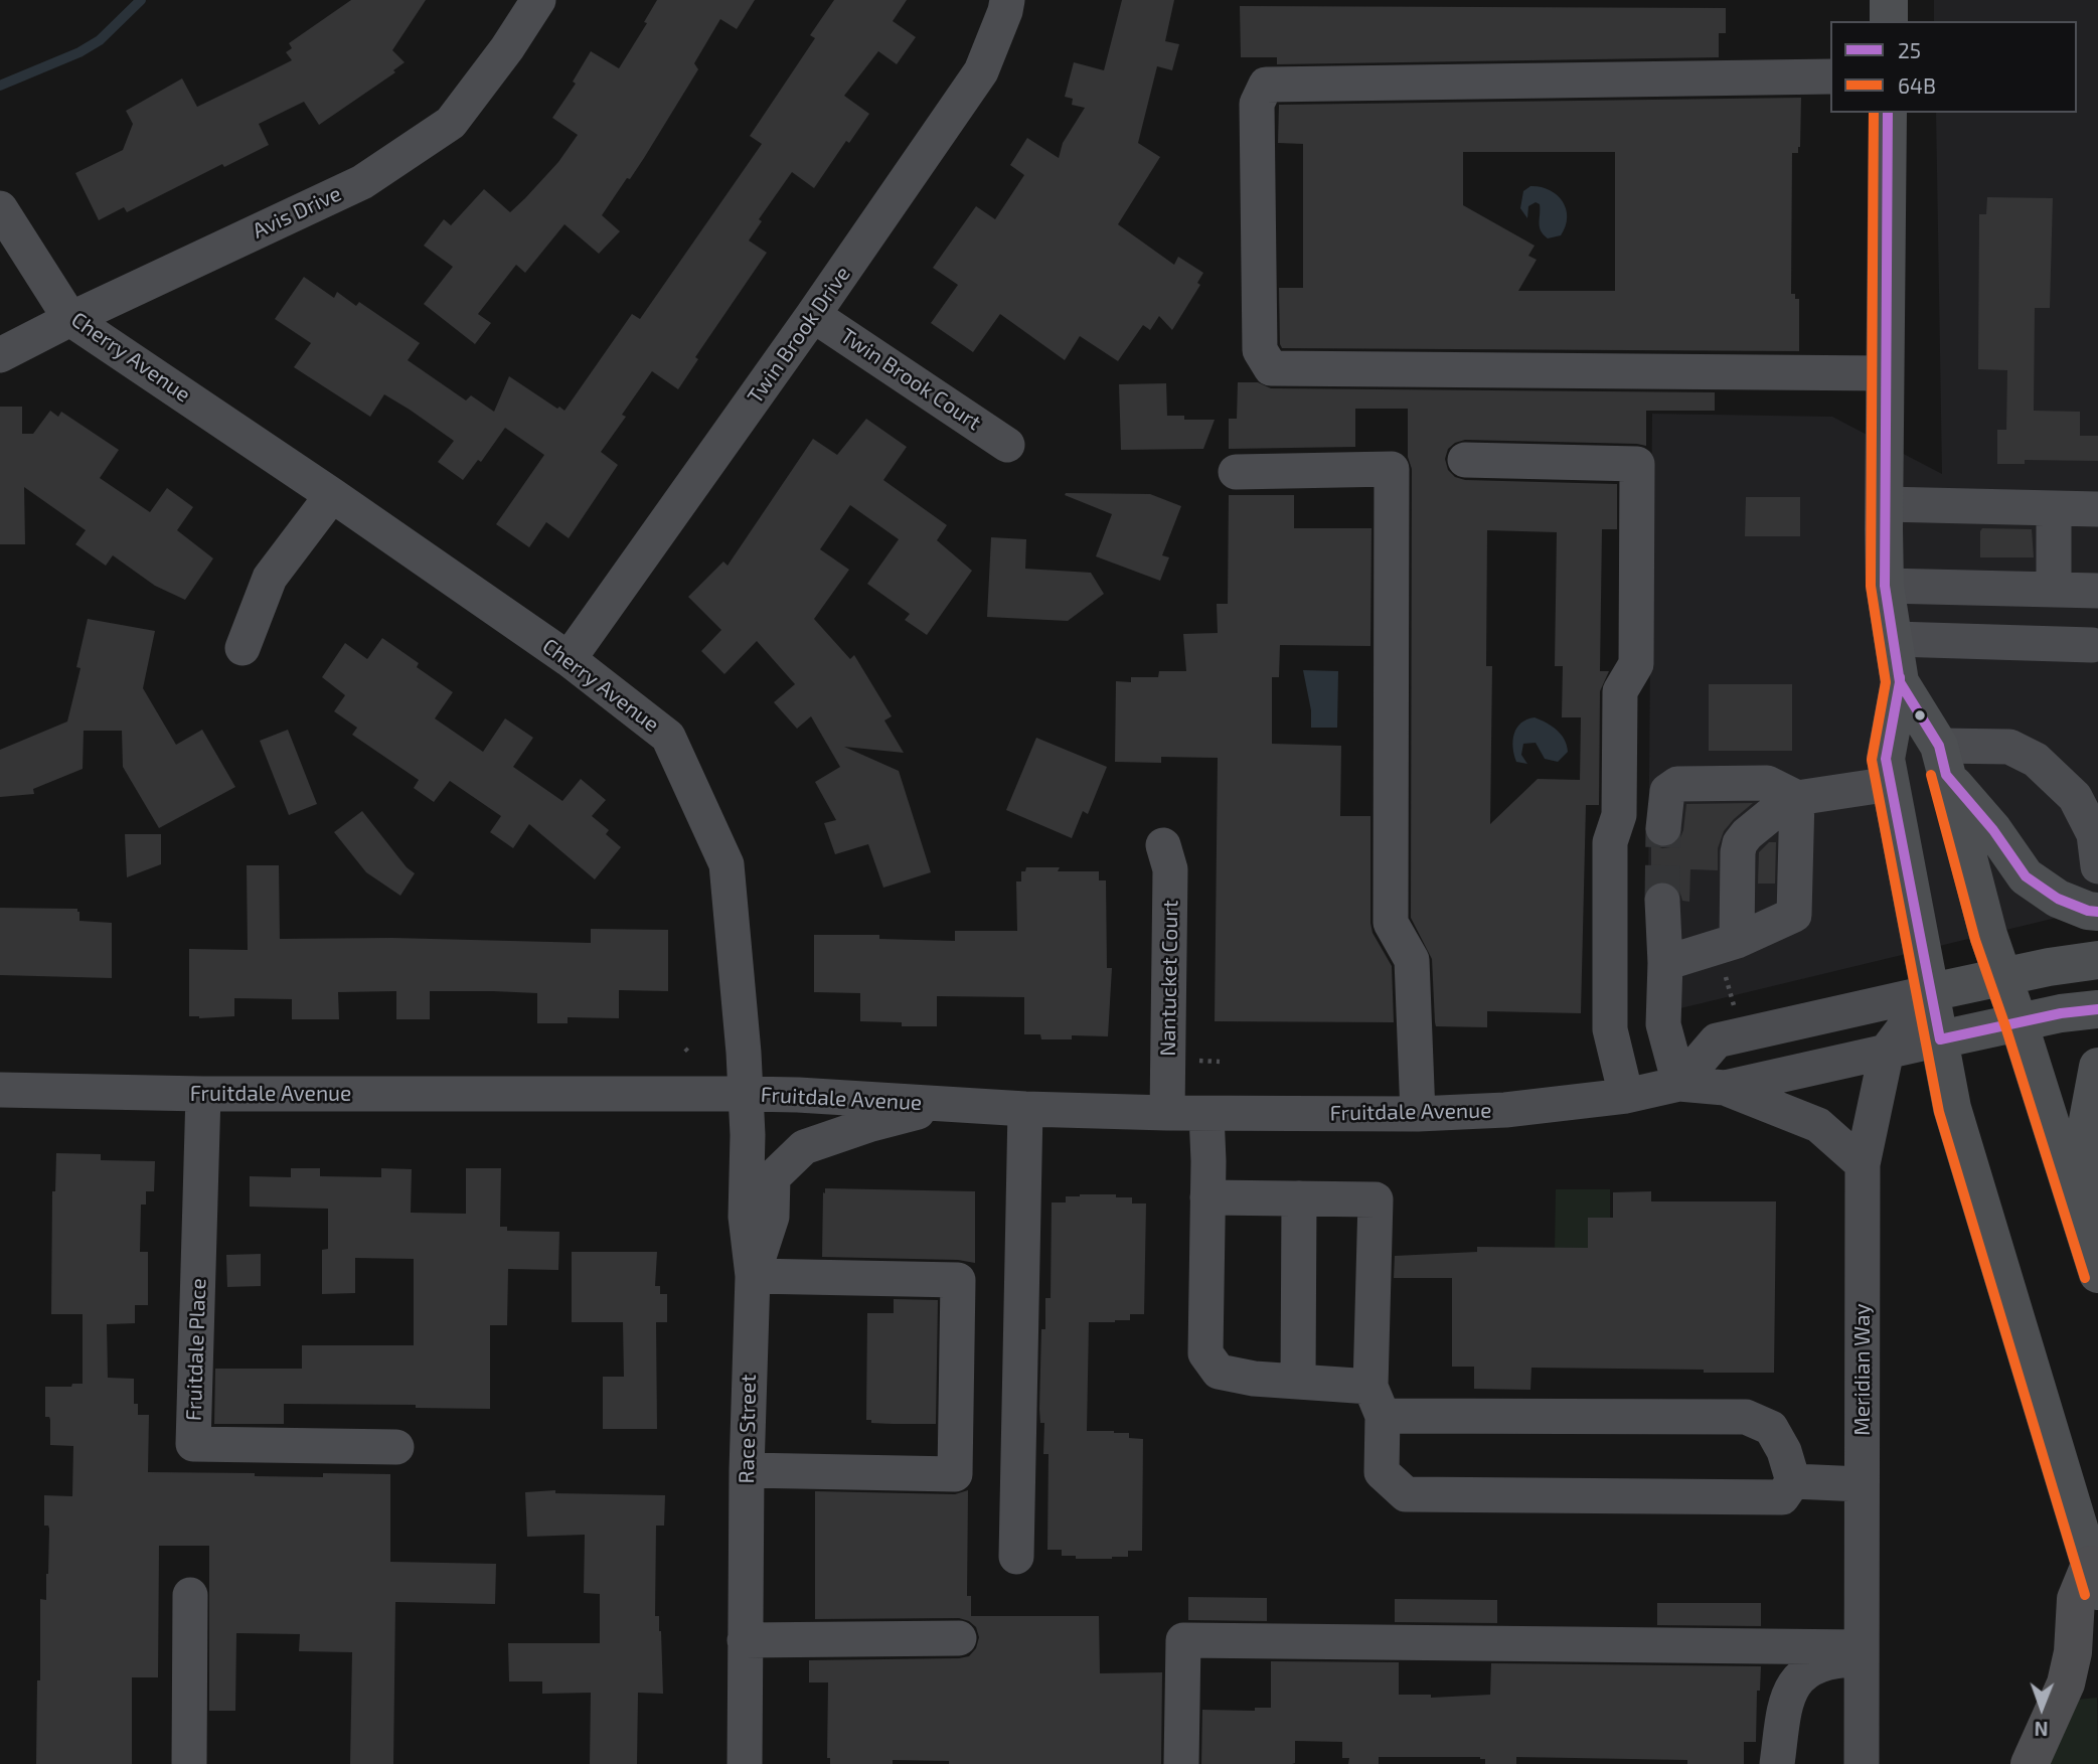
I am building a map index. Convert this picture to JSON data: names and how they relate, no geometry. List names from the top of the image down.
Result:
{
  "streets": {
    "main road": ["Fruitdale Avenue"],
    "street": [
      "Avis Drive",
      "Twin Brook Drive",
      "Cherry Avenue",
      "Twin Brook Court",
      "Nantucket Court",
      "Fruitdale Place",
      "Meridian Way",
      "Race Street"
    ]
  },
  "crossings": [
    ["Avis Drive", "Cherry Avenue"],
    ["Twin Brook Drive", "Cherry Avenue"],
    ["Twin Brook Drive", "Twin Brook Court"],
    ["Cherry Avenue", "Fruitdale Avenue"],
    ["Cherry Avenue", "Race Street"],
    ["Nantucket Court", "Fruitdale Avenue"],
    ["Fruitdale Avenue", "Fruitdale Place"],
    ["Fruitdale Avenue", "Meridian Way"],
    ["Fruitdale Avenue", "Race Street"]
  ],
  "lines": ["transit line 25", "transit line 64B"],
  "legend": ["25", "64B"],
  "north": "bottom"
}
